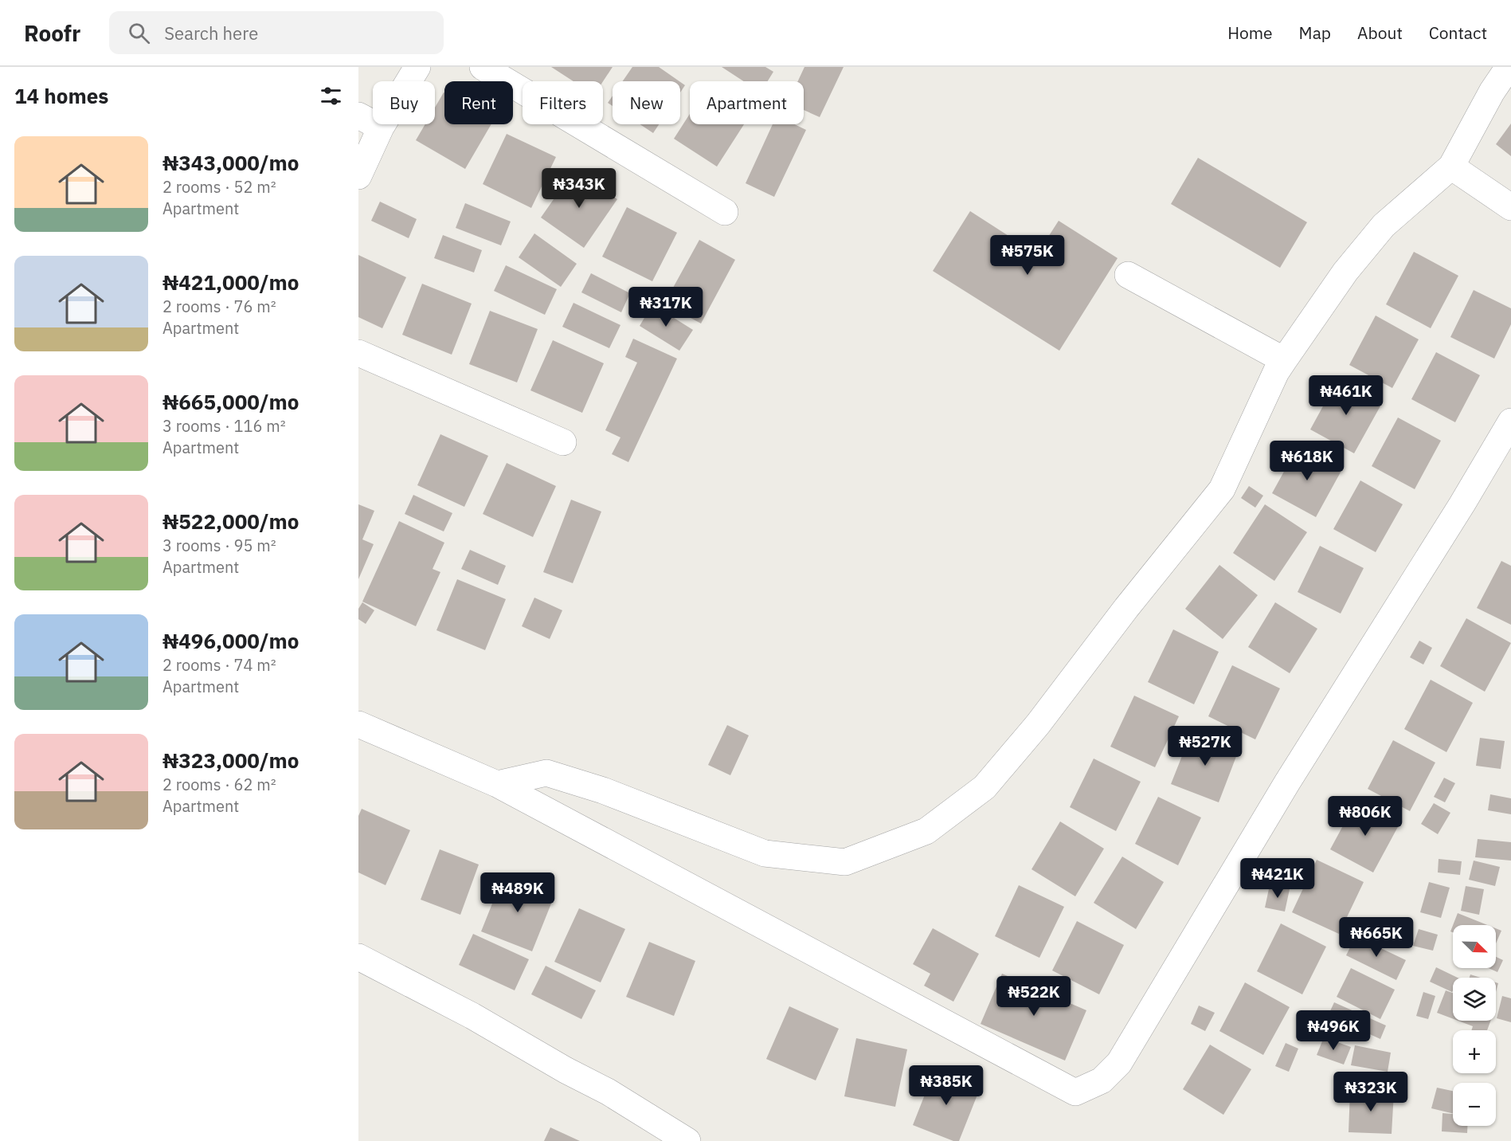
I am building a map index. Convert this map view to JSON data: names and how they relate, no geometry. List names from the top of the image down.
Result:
{
  "north": "bottom right",
  "page": {
    "header": "Roofr",
    "search": "Search here",
    "nav": [
      "Home",
      "Map",
      "About",
      "Contact"
    ],
    "heading": "14 homes",
    "chip": [
      "Buy",
      "Rent",
      "Filters",
      "New",
      "Apartment"
    ],
    "list": [
      {
        "name": "₦343,000/mo",
        "note": "2 rooms · 52 m² · Apartment"
      },
      {
        "name": "₦421,000/mo",
        "note": "2 rooms · 76 m² · Apartment"
      },
      {
        "name": "₦665,000/mo",
        "note": "3 rooms · 116 m² · Apartment"
      },
      {
        "name": "₦522,000/mo",
        "note": "3 rooms · 95 m² · Apartment"
      },
      {
        "name": "₦496,000/mo",
        "note": "2 rooms · 74 m² · Apartment"
      },
      {
        "name": "₦323,000/mo",
        "note": "2 rooms · 62 m² · Apartment"
      }
    ],
    "price": [
      "₦343K",
      "₦575K",
      "₦317K",
      "₦461K",
      "₦618K",
      "₦527K",
      "₦806K",
      "₦421K",
      "₦489K",
      "₦665K",
      "₦522K",
      "₦496K",
      "₦385K",
      "₦323K"
    ],
    "map_buttons": ["+", "−"]
  }
}
